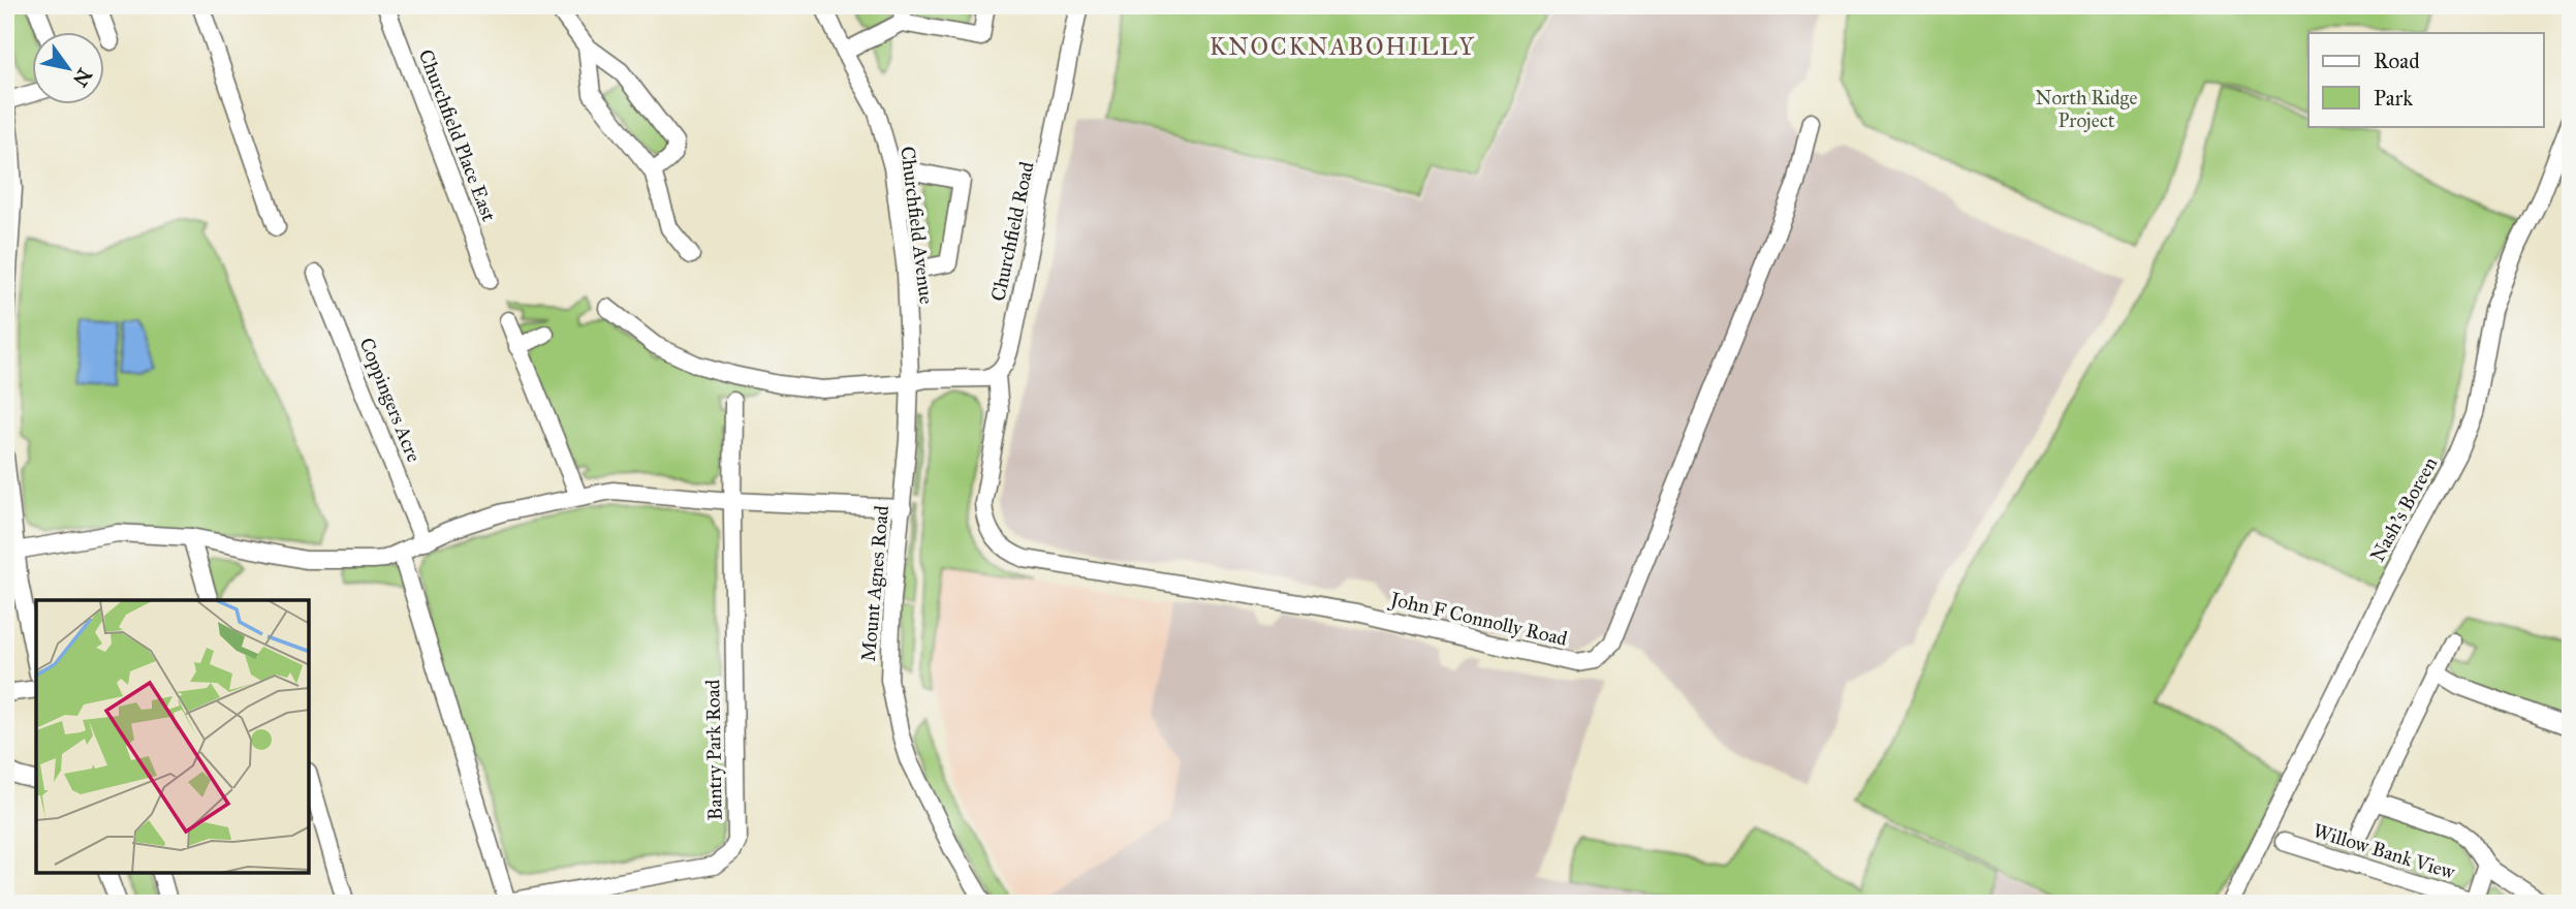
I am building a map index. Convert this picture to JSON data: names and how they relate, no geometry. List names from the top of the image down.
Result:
{
  "streets": {
    "street": [
      "Churchfield Place East",
      "Churchfield Avenue",
      "Churchfield Road",
      "Coppingers Acre",
      "Nash's Boreen",
      "Mount Agnes Road",
      "John F Connolly Road",
      "Bantry Park Road",
      "Willow Bank View"
    ]
  },
  "crossings": [
    ["Churchfield Avenue", "Mount Agnes Road"],
    ["Churchfield Road", "John F Connolly Road"]
  ],
  "districts": ["KNOCKNABOHILLY"],
  "parks": ["North Ridge Project"],
  "legend": ["Road", "Park"],
  "north": "bottom right"
}
